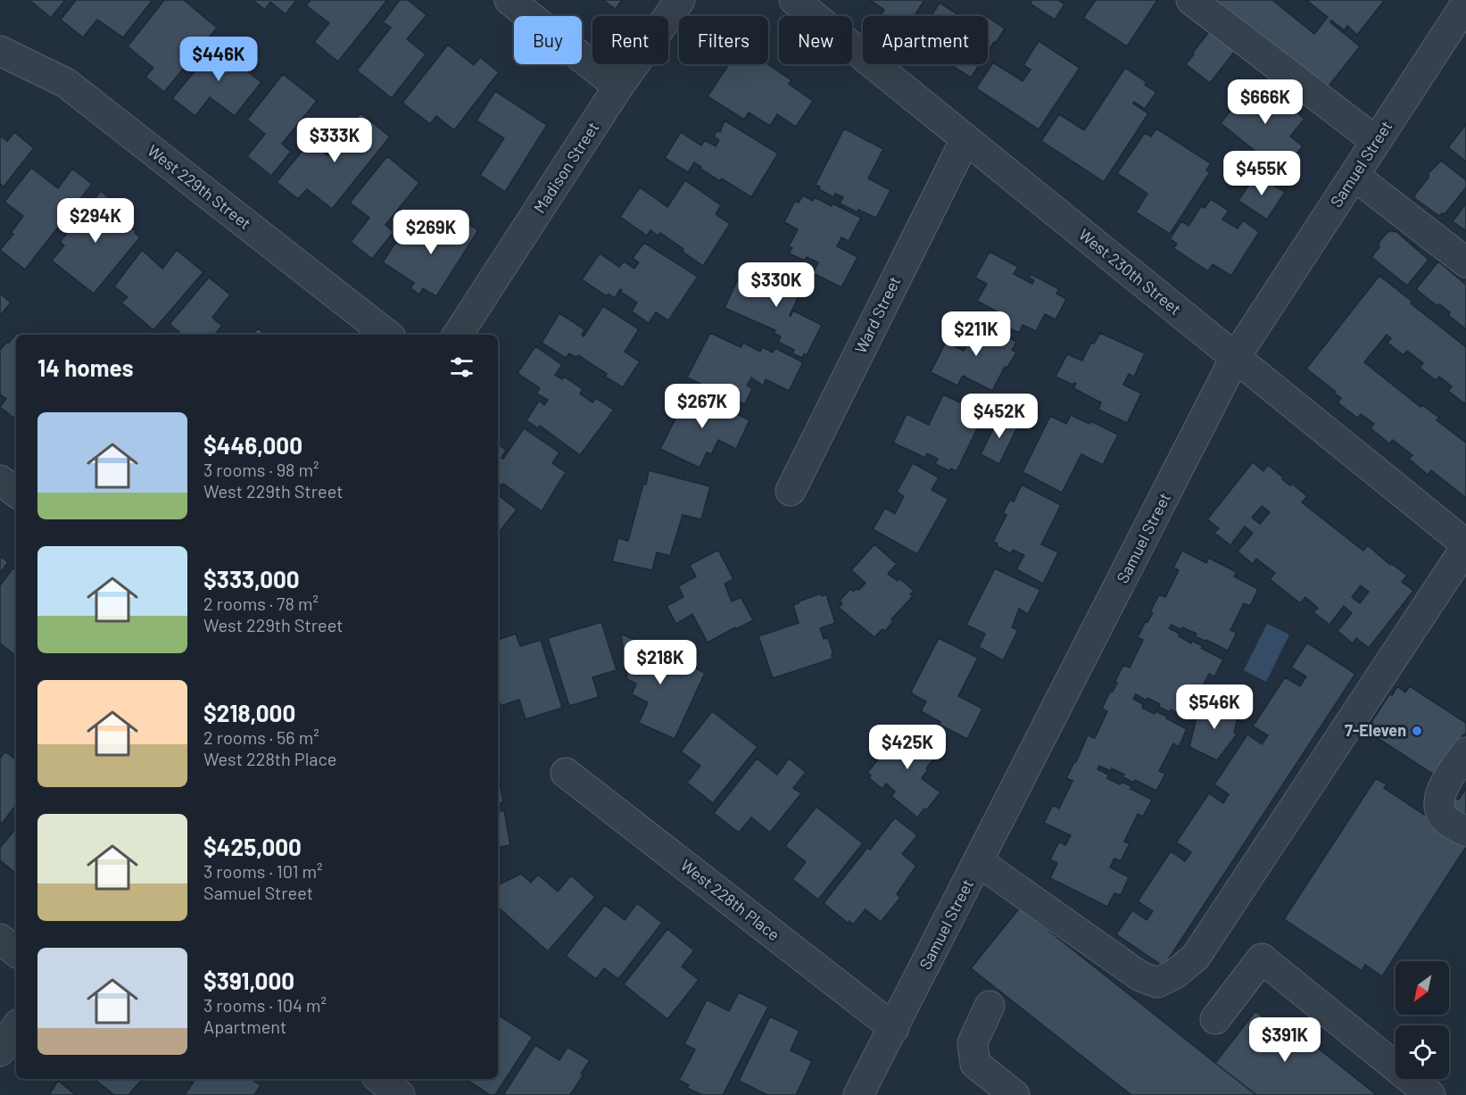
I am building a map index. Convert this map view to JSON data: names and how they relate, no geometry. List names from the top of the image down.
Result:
{
  "streets": {
    "street": [
      "Samuel Street",
      "Madison Street",
      "West 229th Street",
      "West 230th Street",
      "Ward Street",
      "West 228th Place"
    ]
  },
  "crossings": [
    ["Samuel Street", "West 230th Street"],
    ["Samuel Street", "West 228th Place"],
    ["West 230th Street", "Ward Street"]
  ],
  "places": ["7-Eleven"],
  "north": "bottom left",
  "page": {
    "chip": [
      "Buy",
      "Rent",
      "Filters",
      "New",
      "Apartment"
    ],
    "price": [
      "$446K",
      "$666K",
      "$333K",
      "$455K",
      "$294K",
      "$269K",
      "$330K",
      "$211K",
      "$267K",
      "$452K",
      "$218K",
      "$546K",
      "$425K",
      "$391K"
    ],
    "heading": "14 homes",
    "list": [
      {
        "name": "$446,000",
        "note": "3 rooms · 98 m² · West 229th Street"
      },
      {
        "name": "$333,000",
        "note": "2 rooms · 78 m² · West 229th Street"
      },
      {
        "name": "$218,000",
        "note": "2 rooms · 56 m² · West 228th Place"
      },
      {
        "name": "$425,000",
        "note": "3 rooms · 101 m² · Samuel Street"
      },
      {
        "name": "$391,000",
        "note": "3 rooms · 104 m² · Apartment"
      }
    ]
  }
}
